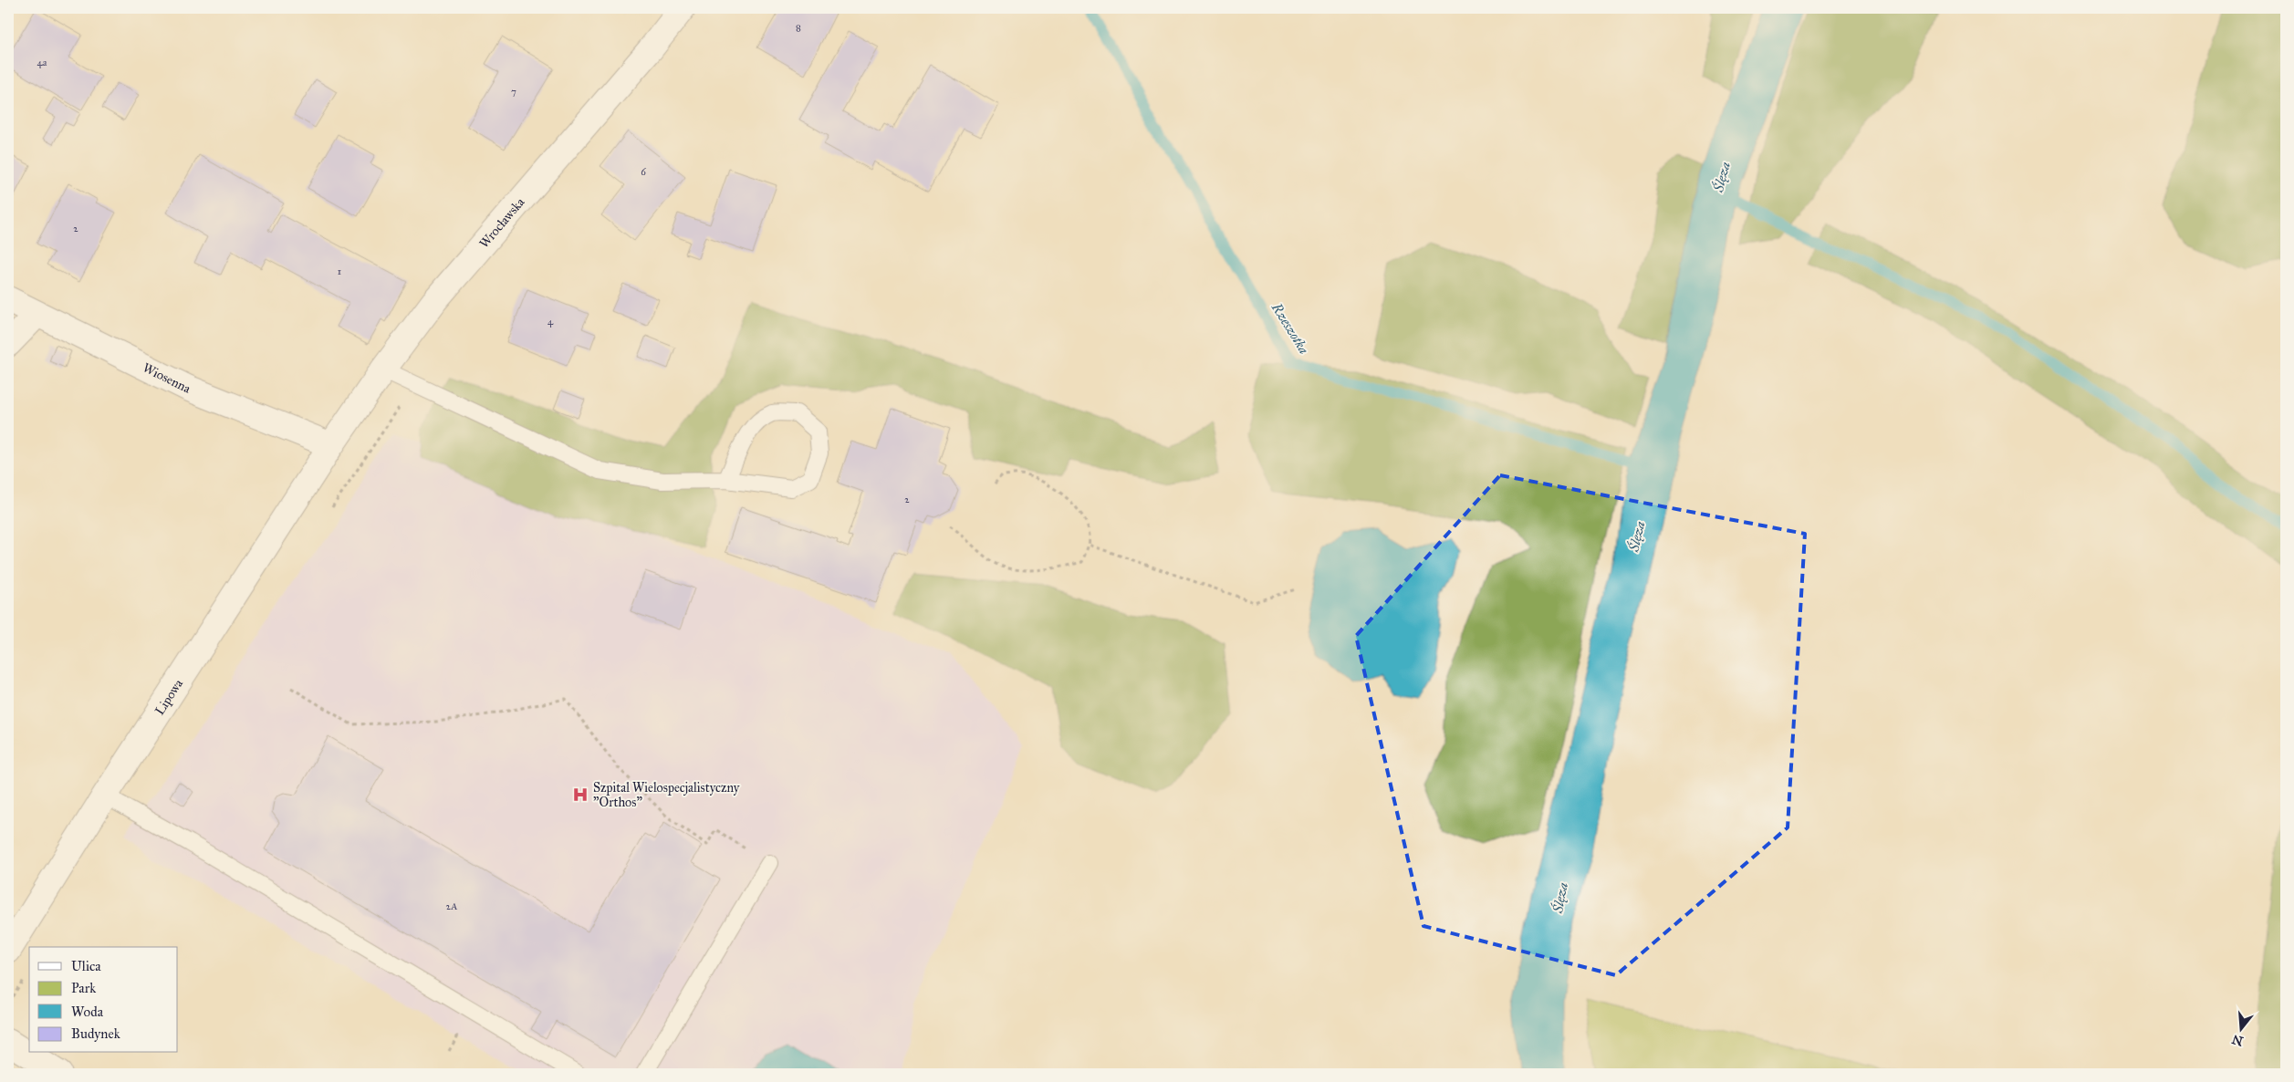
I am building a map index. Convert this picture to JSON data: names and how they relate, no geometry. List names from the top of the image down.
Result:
{
  "streets": {
    "street": ["Wrocławska", "Wiosenna", "Lipowa"]
  },
  "crossings": [
    ["Wrocławska", "Wiosenna"],
    ["Wrocławska", "Lipowa"],
    ["Wiosenna", "Lipowa"]
  ],
  "water": ["Ślęza", "Rzeszotka"],
  "places": {
    "hospital": ["Szpital Wielospecjalistyczny \"Orthos\""]
  },
  "house_numbers": [
    "8",
    "4a",
    "7",
    "6",
    "2",
    "1",
    "4",
    "2",
    "2A"
  ],
  "legend": [
    "Ulica",
    "Park",
    "Woda",
    "Budynek"
  ],
  "north": "bottom"
}
